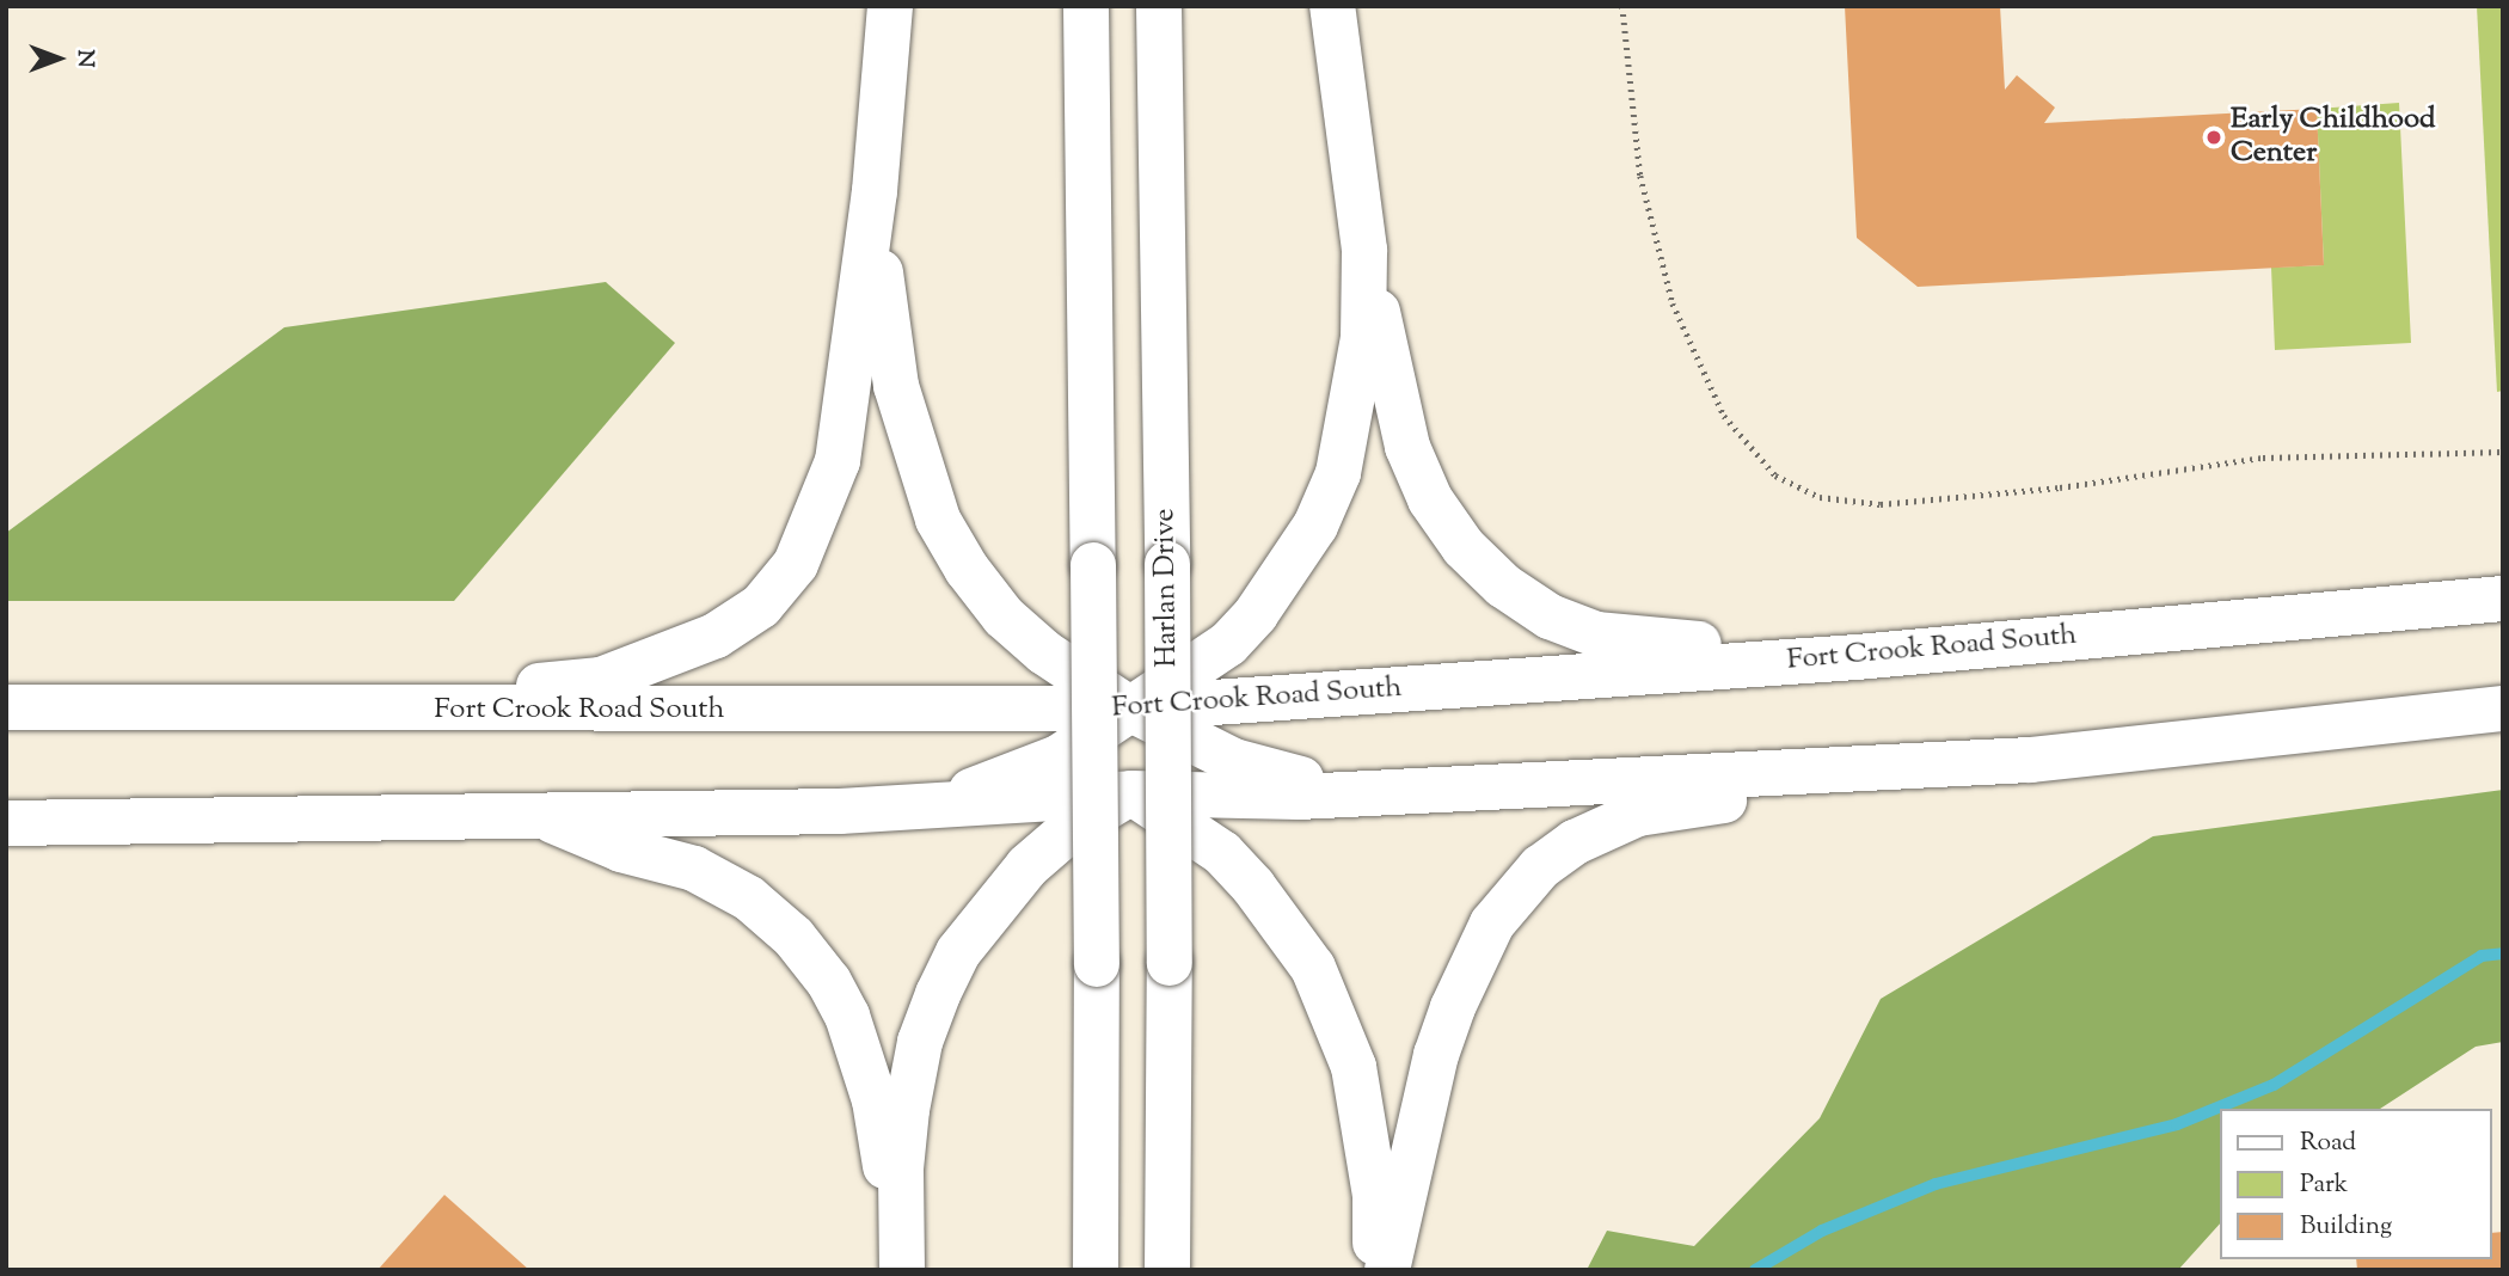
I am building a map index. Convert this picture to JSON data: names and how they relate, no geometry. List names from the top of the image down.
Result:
{
  "streets": {
    "main road": ["Harlan Drive", "Fort Crook Road South"]
  },
  "places": ["Early Childhood Center"],
  "legend": ["Road", "Park", "Building"],
  "north": "right"
}
